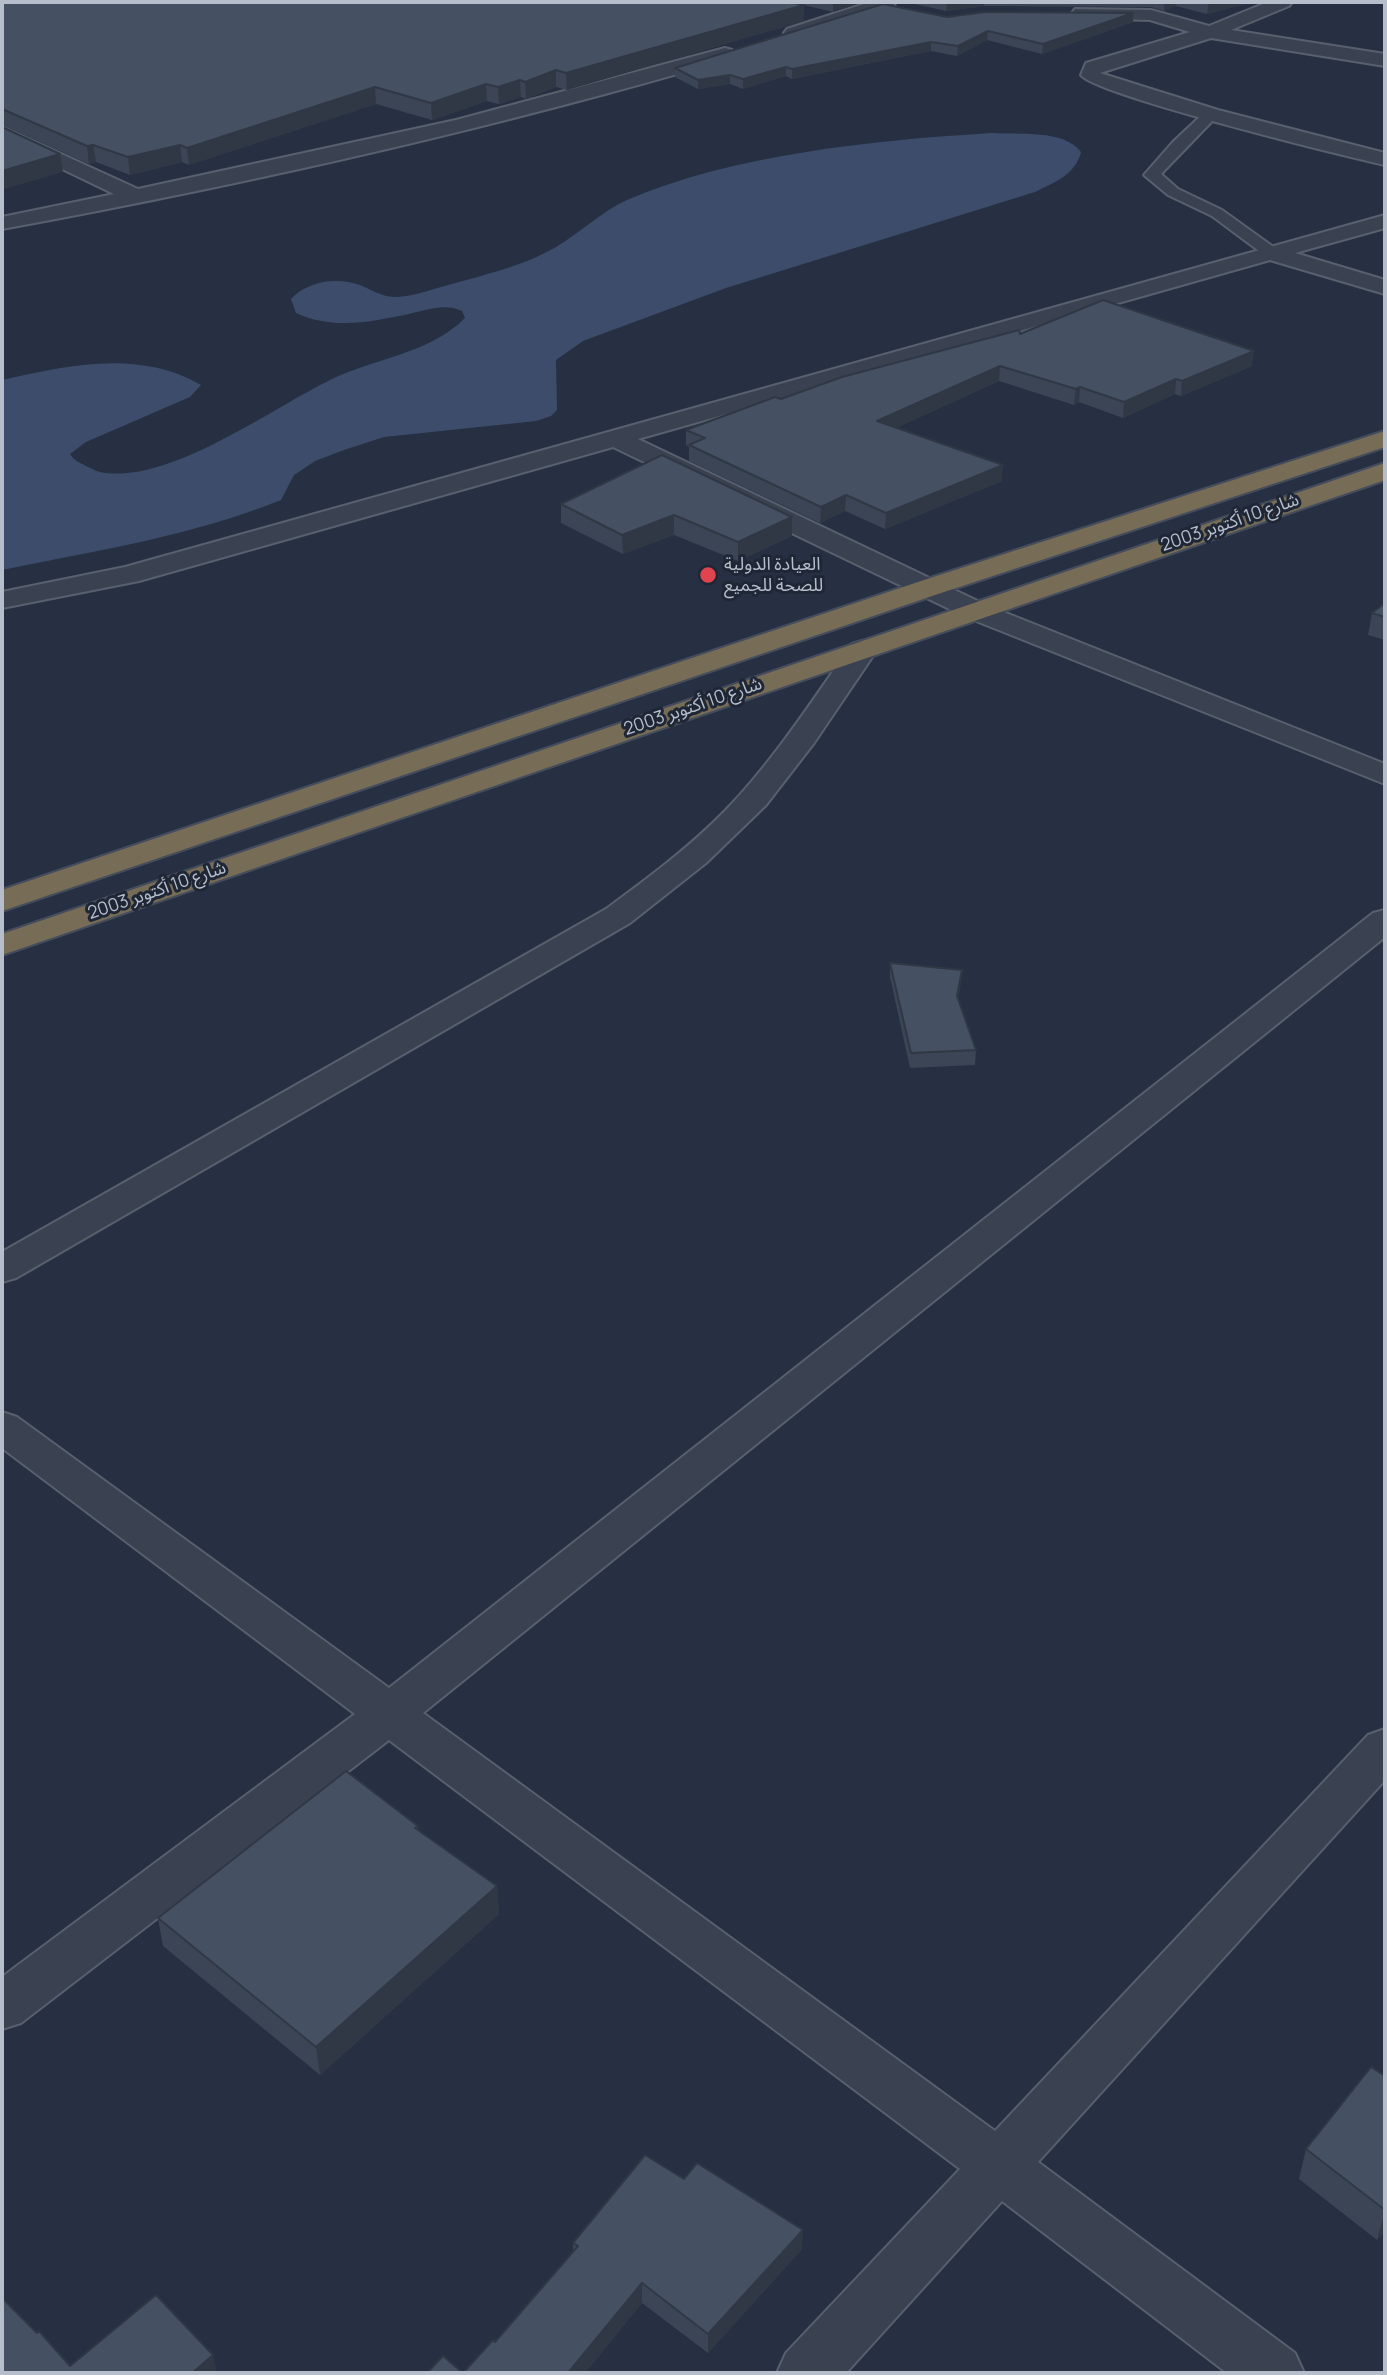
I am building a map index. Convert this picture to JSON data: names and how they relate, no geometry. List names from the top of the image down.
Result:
{
  "streets": {
    "highway": ["شارع 10 أكتوبر 2003"]
  },
  "places": ["العيادة الدولية للصحة للجميع"]
}
